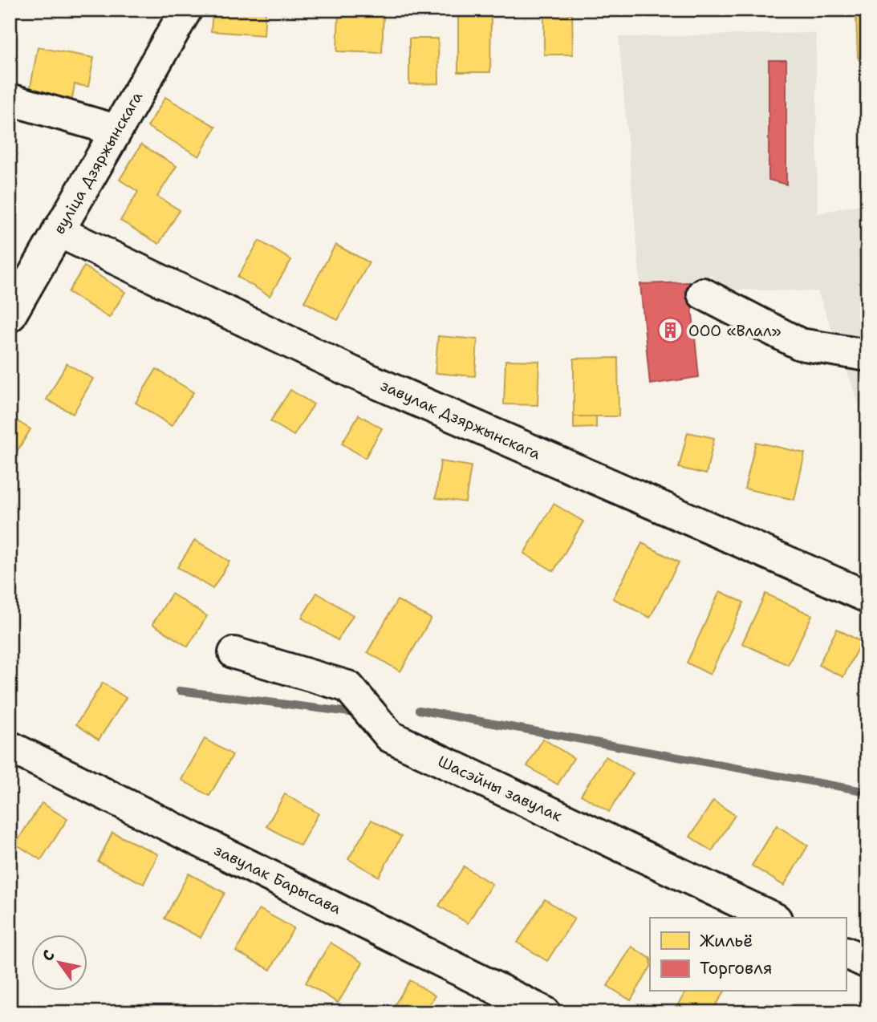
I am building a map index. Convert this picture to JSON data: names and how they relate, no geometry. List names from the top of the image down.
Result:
{
  "streets": {
    "street": [
      "вуліца Дзяржынскага",
      "завулак Дзяржынскага",
      "Шасэйны завулак",
      "завулак Барысава"
    ]
  },
  "crossings": [
    ["вуліца Дзяржынскага", "завулак Дзяржынскага"]
  ],
  "places": {
    "building": ["ООО «Влал»"]
  },
  "legend": ["Жильё", "Торговля"],
  "north": "top left"
}
